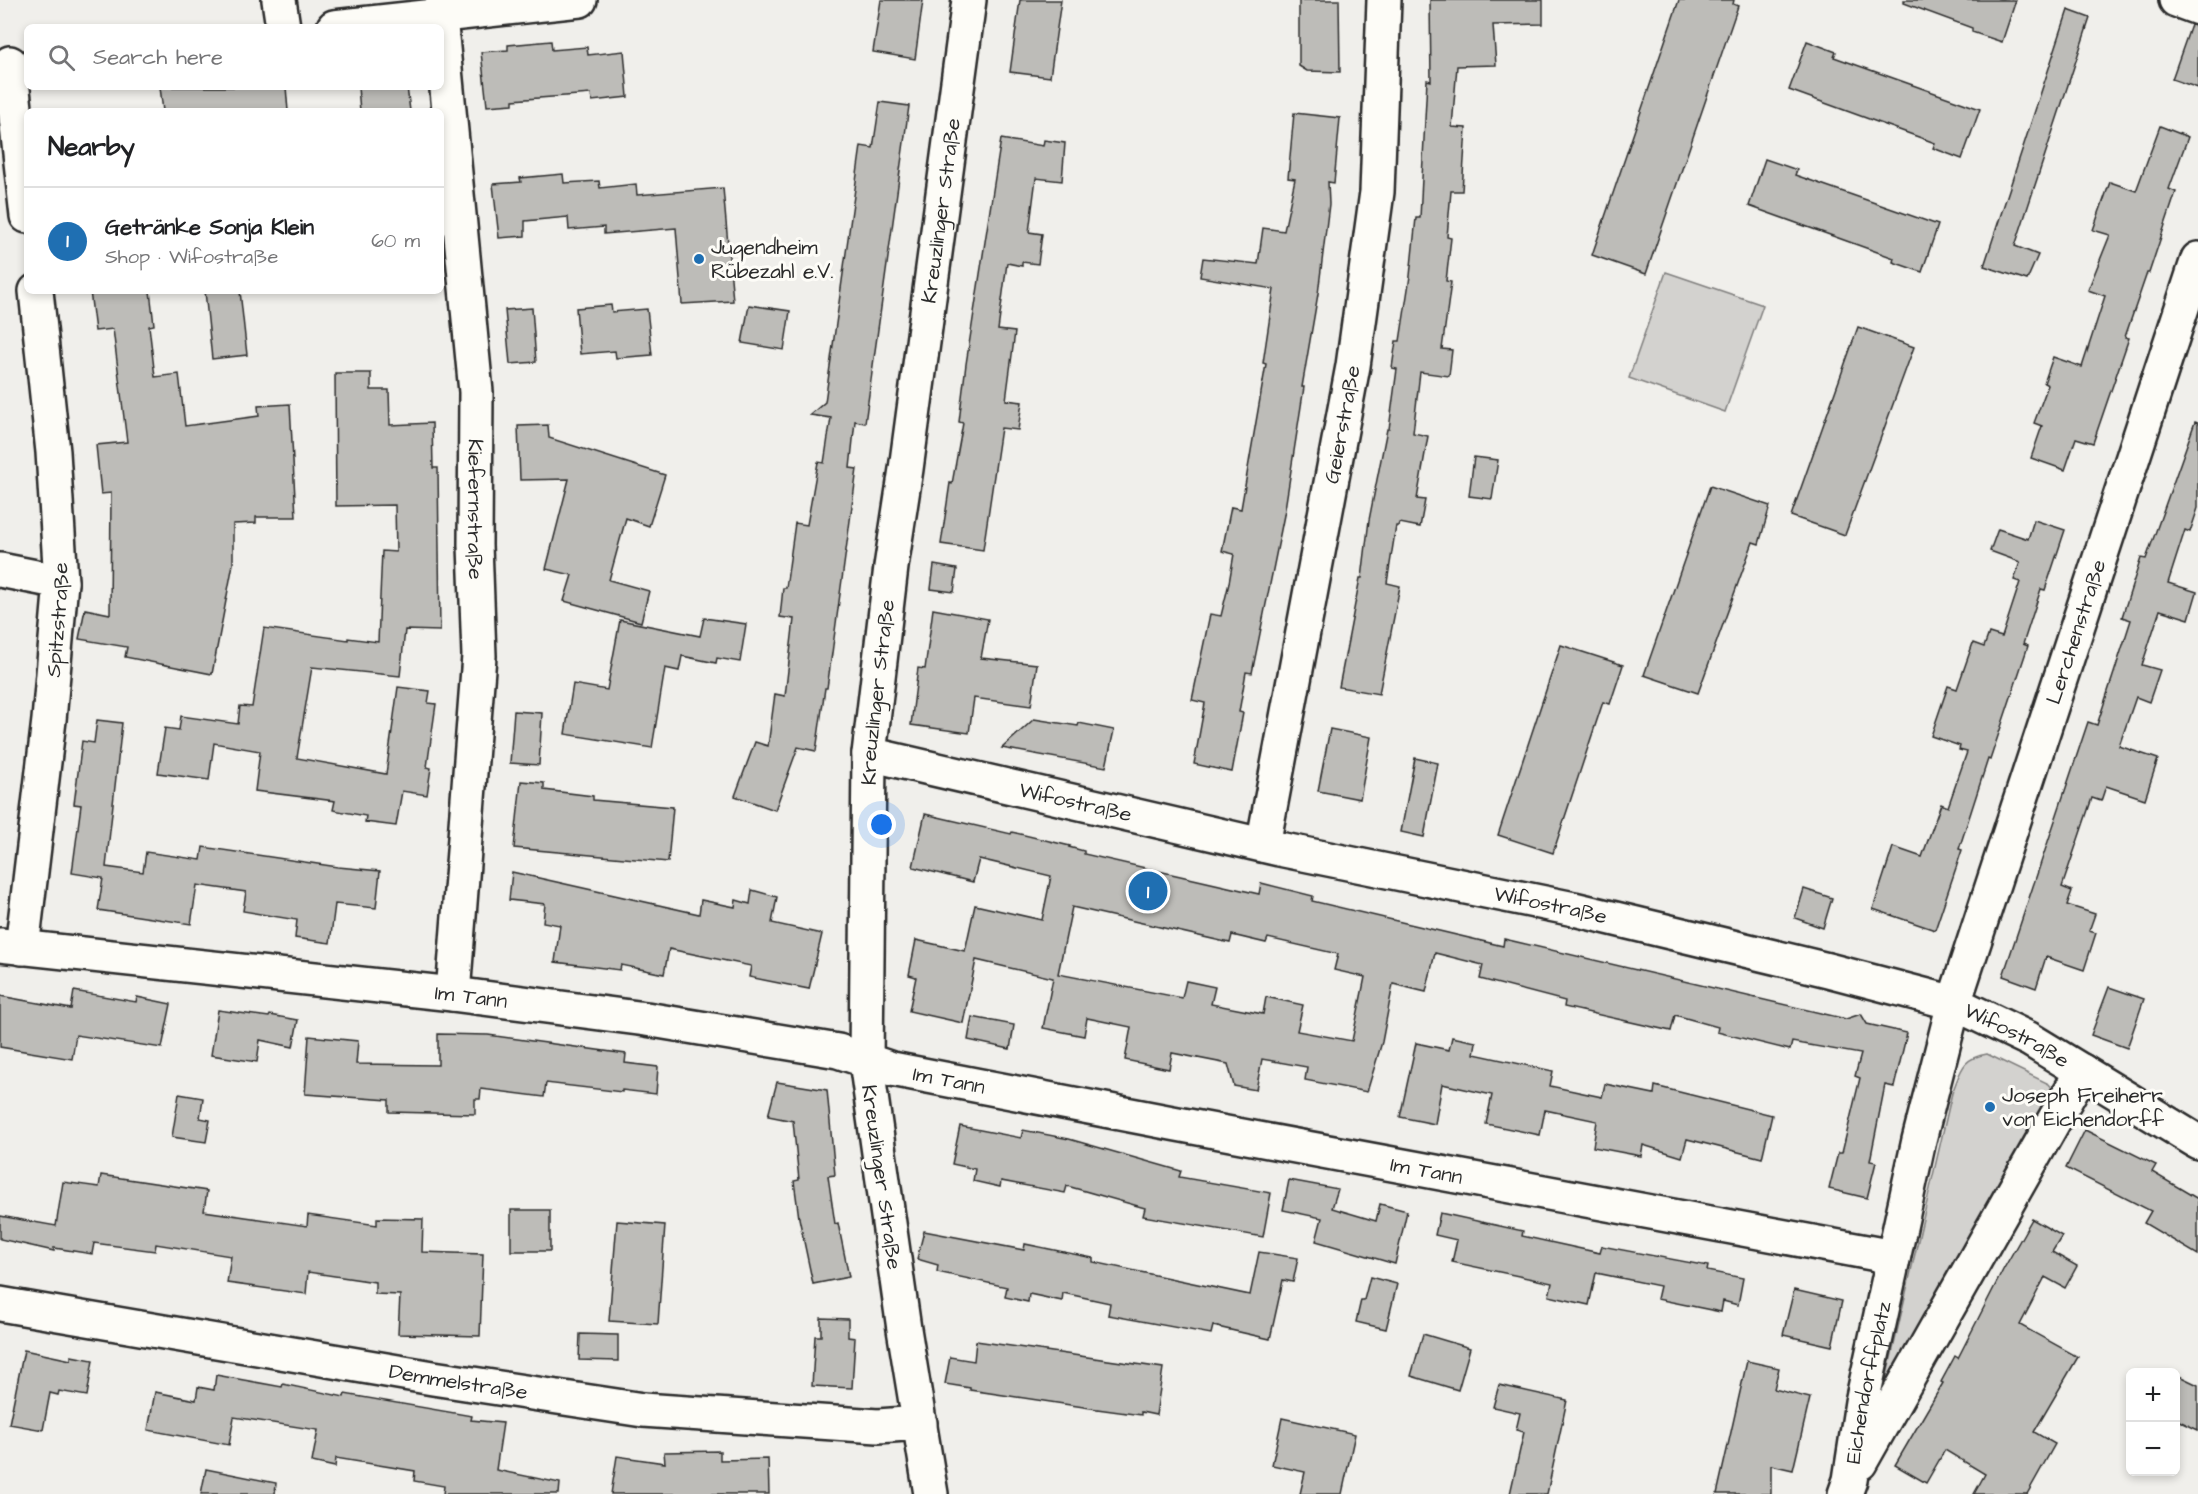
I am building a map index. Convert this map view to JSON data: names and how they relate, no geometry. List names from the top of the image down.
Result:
{
  "streets": {
    "street": [
      "Kreuzlinger Straße",
      "Geierstraße",
      "Kiefernstraße",
      "Spitzstraße",
      "Lerchenstraße",
      "Wifostraße",
      "Im Tann",
      "Demmelstraße",
      "Eichendorffplatz"
    ]
  },
  "crossings": [
    ["Kreuzlinger Straße", "Wifostraße"],
    ["Kreuzlinger Straße", "Im Tann"],
    ["Kreuzlinger Straße", "Demmelstraße"],
    ["Geierstraße", "Wifostraße"],
    ["Kiefernstraße", "Im Tann"],
    ["Spitzstraße", "Im Tann"],
    ["Lerchenstraße", "Wifostraße"],
    ["Lerchenstraße", "Eichendorffplatz"],
    ["Wifostraße", "Eichendorffplatz"],
    ["Im Tann", "Eichendorffplatz"]
  ],
  "places": ["Jugendheim Rübezahl e.V.", "Joseph Freiherr von Eichendorff"],
  "page": {
    "search": "Search here",
    "heading": "Nearby",
    "list": [
      {
        "mark": "1",
        "name": "Getränke Sonja Klein",
        "note": "Shop · Wifostraße",
        "value": "60 m"
      }
    ],
    "pins": "1",
    "map_buttons": ["+", "−"]
  }
}
